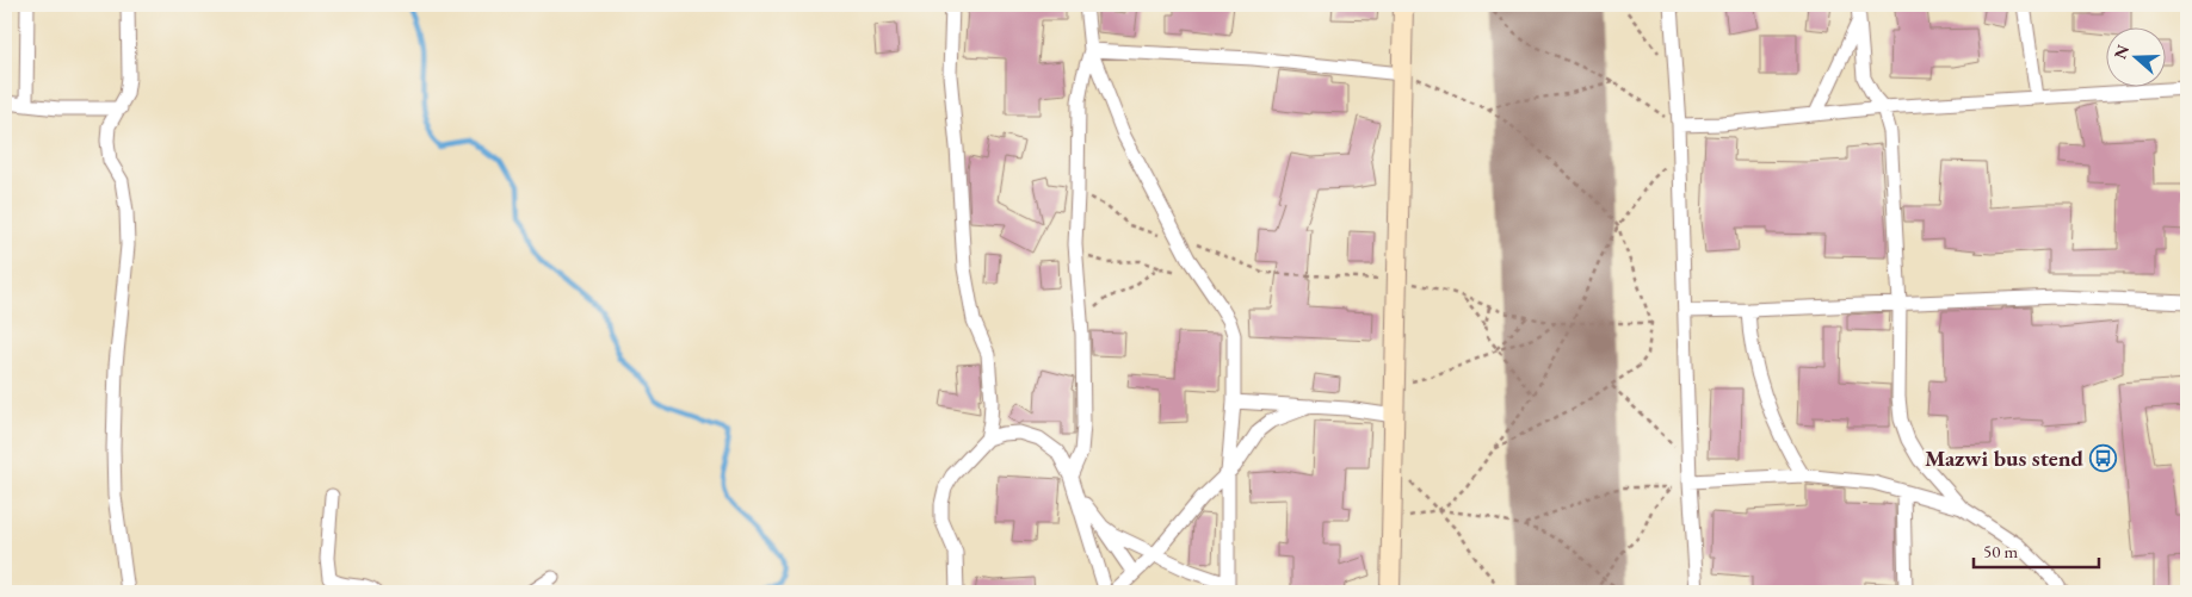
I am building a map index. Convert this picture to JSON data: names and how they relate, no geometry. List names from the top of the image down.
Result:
{
  "places": {
    "bus stop": ["Mazwi bus stend"]
  },
  "scale_bar": "50 m",
  "north": "left"
}
